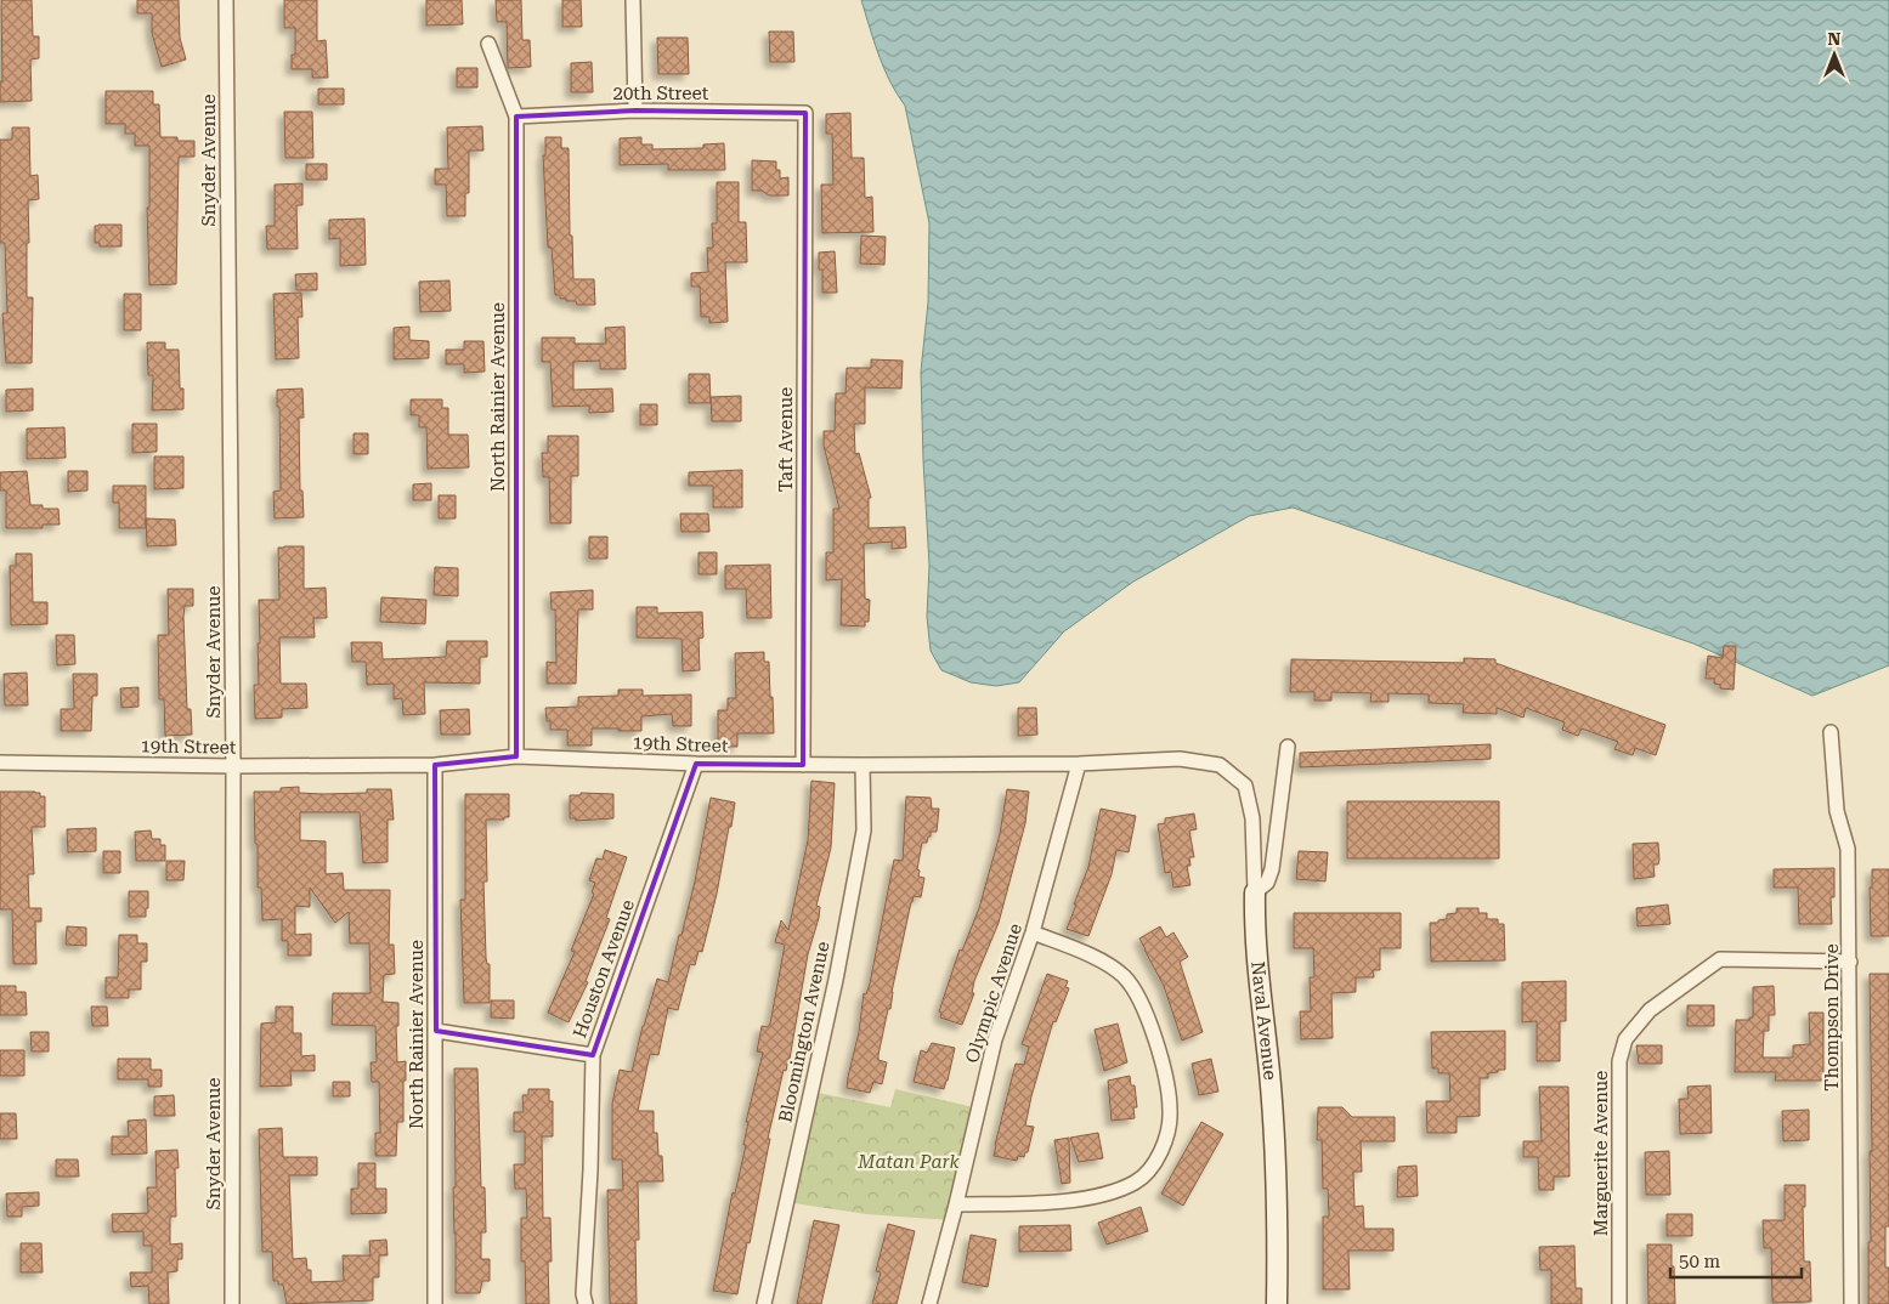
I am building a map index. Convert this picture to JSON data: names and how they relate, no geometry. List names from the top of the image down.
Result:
{
  "streets": {
    "street": [
      "20th Street",
      "Snyder Avenue",
      "North Rainier Avenue",
      "Taft Avenue",
      "19th Street",
      "Houston Avenue",
      "Olympic Avenue",
      "Thompson Drive",
      "Naval Avenue",
      "Bloomington Avenue",
      "Marguerite Avenue"
    ]
  },
  "crossings": [
    ["20th Street", "North Rainier Avenue"],
    ["20th Street", "Taft Avenue"],
    ["Snyder Avenue", "19th Street"],
    ["North Rainier Avenue", "19th Street"],
    ["Taft Avenue", "19th Street"],
    ["19th Street", "Houston Avenue"],
    ["19th Street", "Olympic Avenue"],
    ["19th Street", "Naval Avenue"],
    ["19th Street", "Bloomington Avenue"],
    ["Thompson Drive", "Marguerite Avenue"]
  ],
  "parks": ["Matan Park"],
  "scale_bar": "50 m",
  "north": "top"
}
